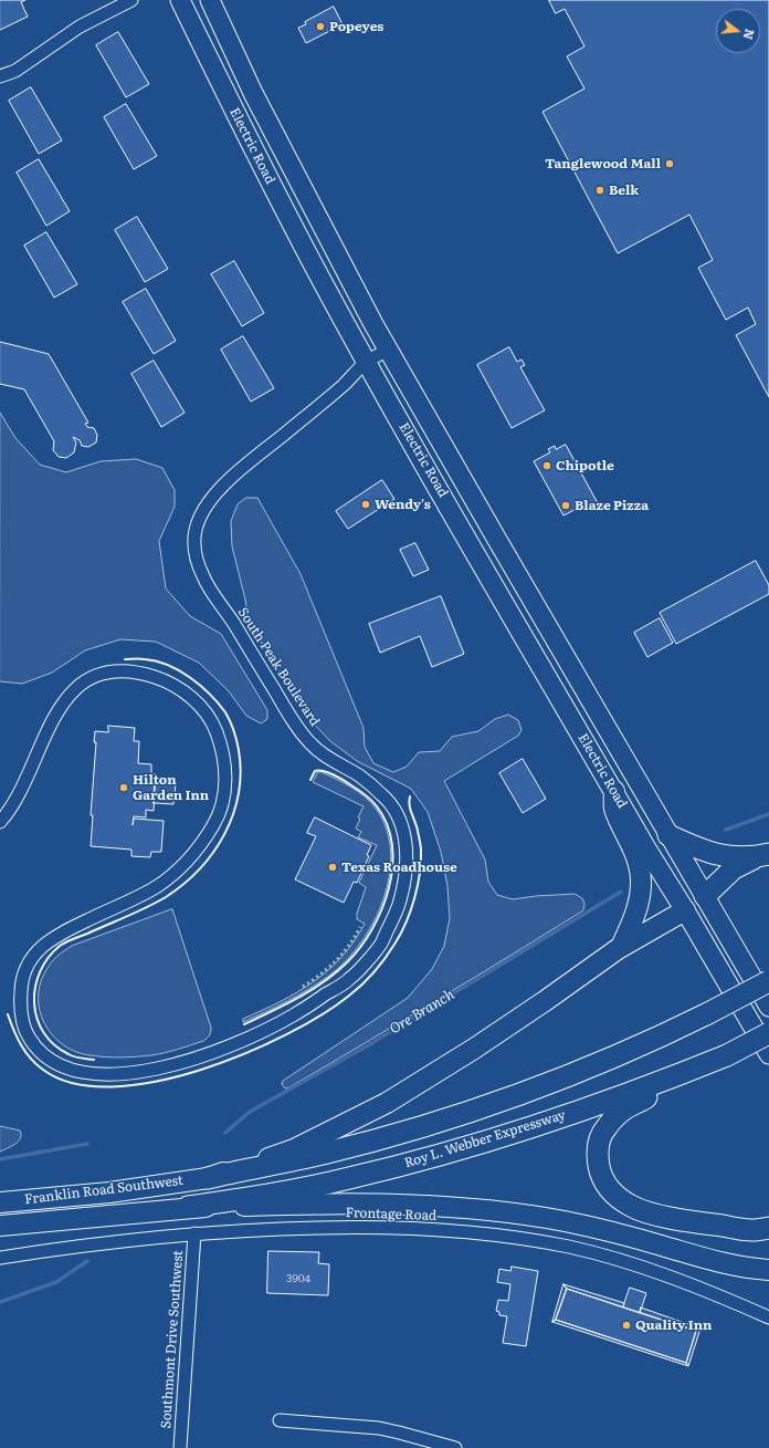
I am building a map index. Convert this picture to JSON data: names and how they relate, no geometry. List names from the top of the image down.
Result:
{
  "streets": {
    "highway": ["Roy L. Webber Expressway", "Franklin Road Southwest"],
    "main road": ["Electric Road"],
    "street": ["South Peak Boulevard", "Frontage Road", "Southmont Drive Southwest"]
  },
  "crossings": [
    ["Electric Road", "South Peak Boulevard"],
    ["Electric Road", "Franklin Road Southwest"],
    ["Roy L. Webber Expressway", "Franklin Road Southwest"],
    ["Frontage Road", "Southmont Drive Southwest"]
  ],
  "water": ["Ore Branch"],
  "places": [
    "Popeyes",
    "Tanglewood Mall",
    "Belk",
    "Chipotle",
    "Wendy's",
    "Blaze Pizza",
    "Hilton Garden Inn",
    "Texas Roadhouse",
    "Quality Inn"
  ],
  "house_numbers": ["3904"],
  "north": "right"
}
